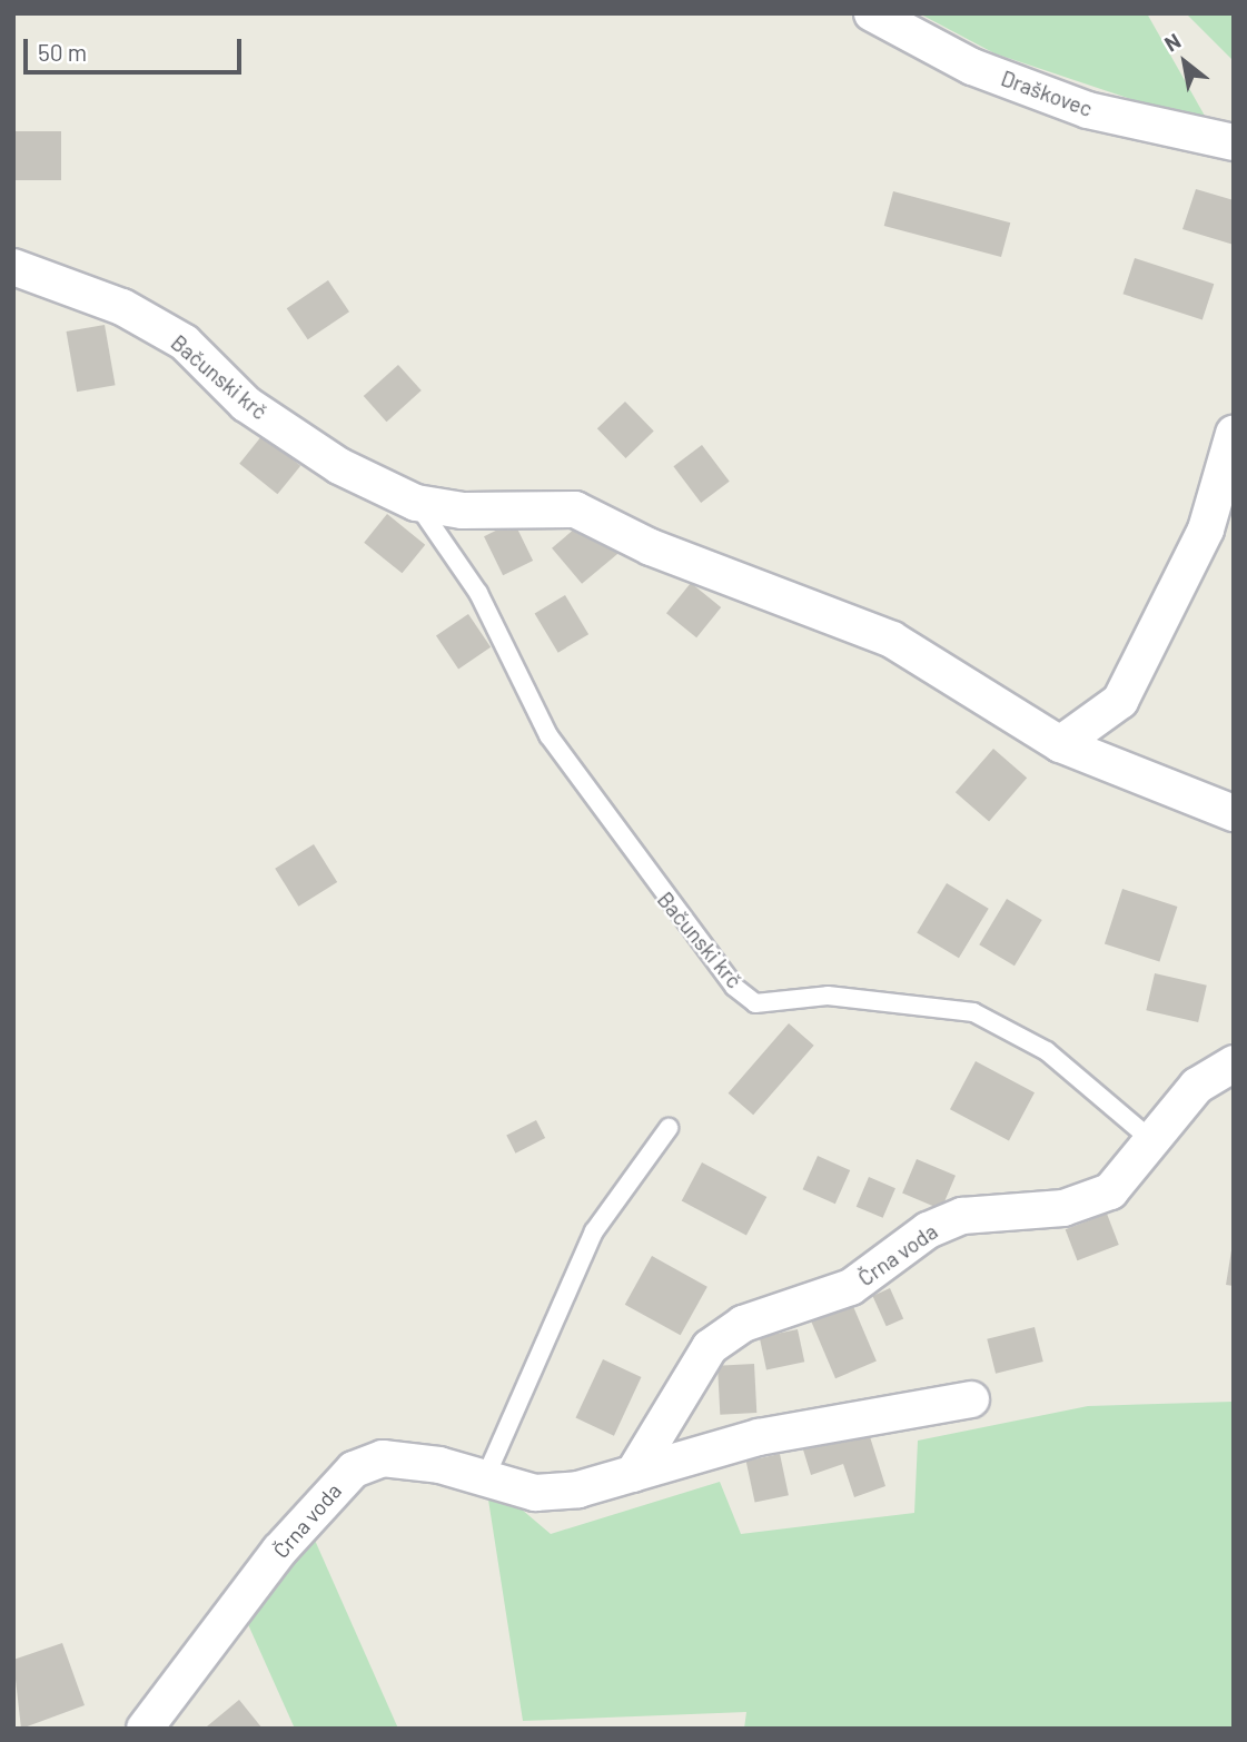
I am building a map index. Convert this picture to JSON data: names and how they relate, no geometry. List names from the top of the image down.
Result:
{
  "streets": {
    "street": ["Draškovec", "Bačunski krč", "Črna voda"]
  },
  "crossings": [
    ["Bačunski krč", "Črna voda"]
  ],
  "scale_bar": "50 m",
  "north": "top left"
}
